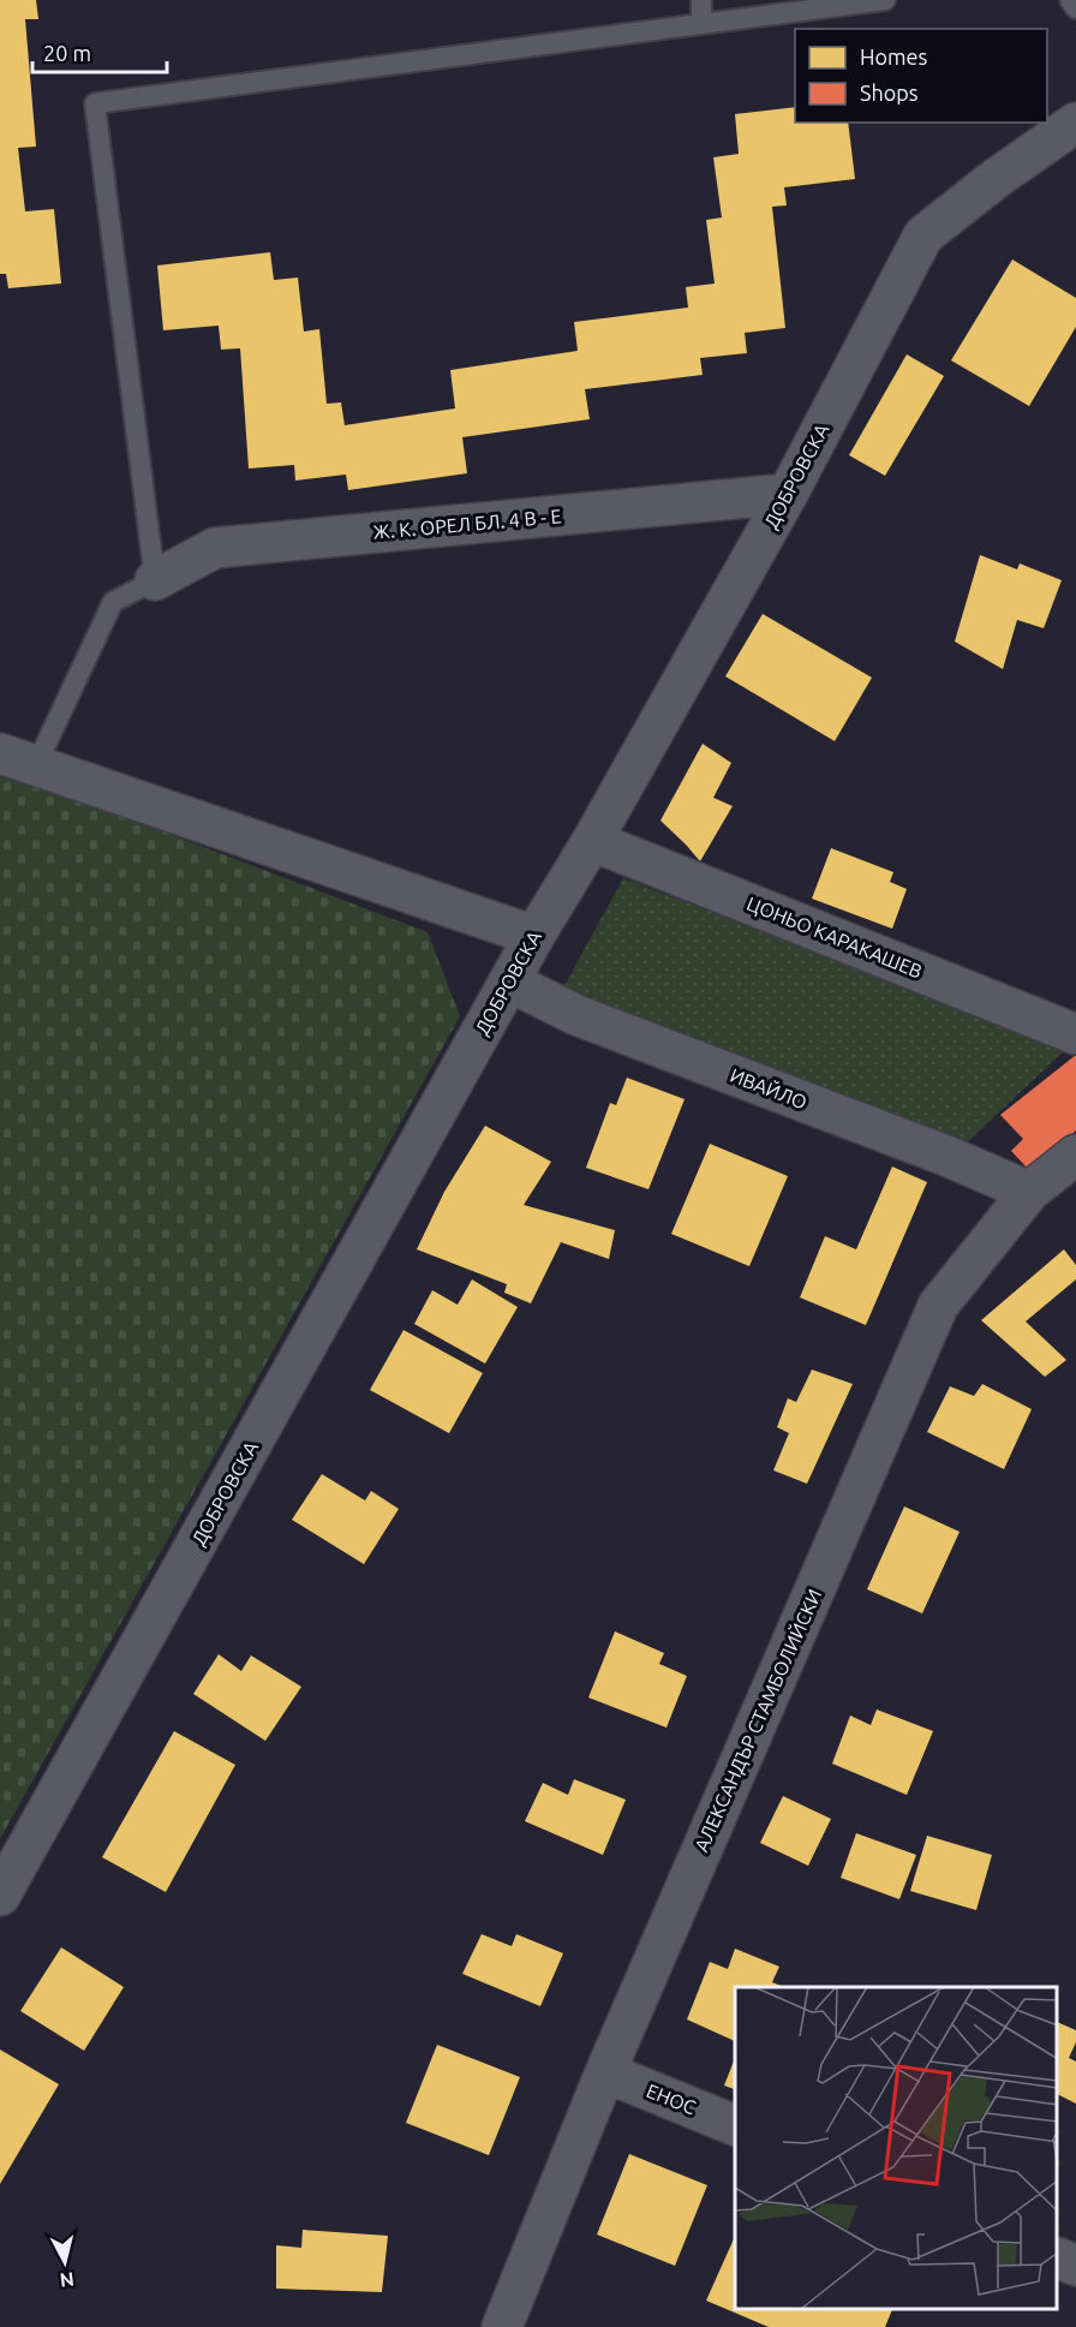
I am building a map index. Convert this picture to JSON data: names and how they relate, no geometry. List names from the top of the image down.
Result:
{
  "streets": {
    "street": [
      "ДОБРОВСКА",
      "Ж. К. ОРЕЛ БЛ. 4 В - Е",
      "ЦОНЬО КАРАКАШЕВ",
      "ИВАЙЛО",
      "АЛЕКСАНДЪР СТАМБОЛИЙСКИ",
      "ЕНОС"
    ]
  },
  "crossings": [
    ["ДОБРОВСКА", "Ж. К. ОРЕЛ БЛ. 4 В - Е"],
    ["ДОБРОВСКА", "ЦОНЬО КАРАКАШЕВ"],
    ["ДОБРОВСКА", "ИВАЙЛО"],
    ["ИВАЙЛО", "АЛЕКСАНДЪР СТАМБОЛИЙСКИ"],
    ["АЛЕКСАНДЪР СТАМБОЛИЙСКИ", "ЕНОС"]
  ],
  "legend": ["Homes", "Shops"],
  "scale_bar": "20 m",
  "north": "bottom"
}
